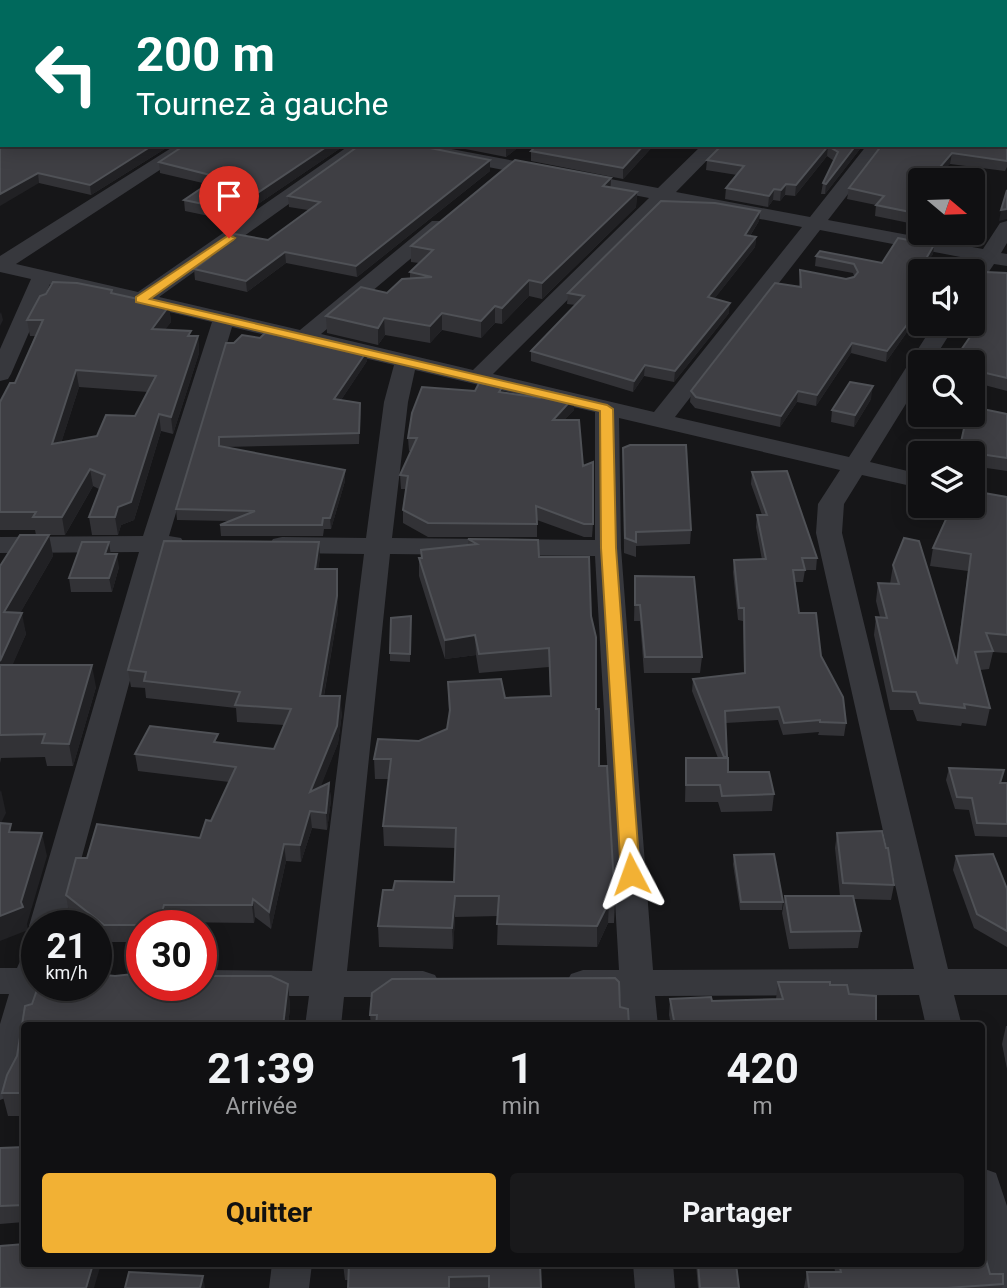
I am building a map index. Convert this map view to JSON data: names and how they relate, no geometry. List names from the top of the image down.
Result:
{
  "north": "right",
  "page": {
    "turn": ["200 m", "Tournez à gauche"],
    "speed": "21 km/h",
    "limit": "30",
    "eta": [
      "21:39",
      "Arrivée",
      "1",
      "min",
      "420",
      "m"
    ],
    "buttons": ["Quitter", "Partager"]
  }
}
